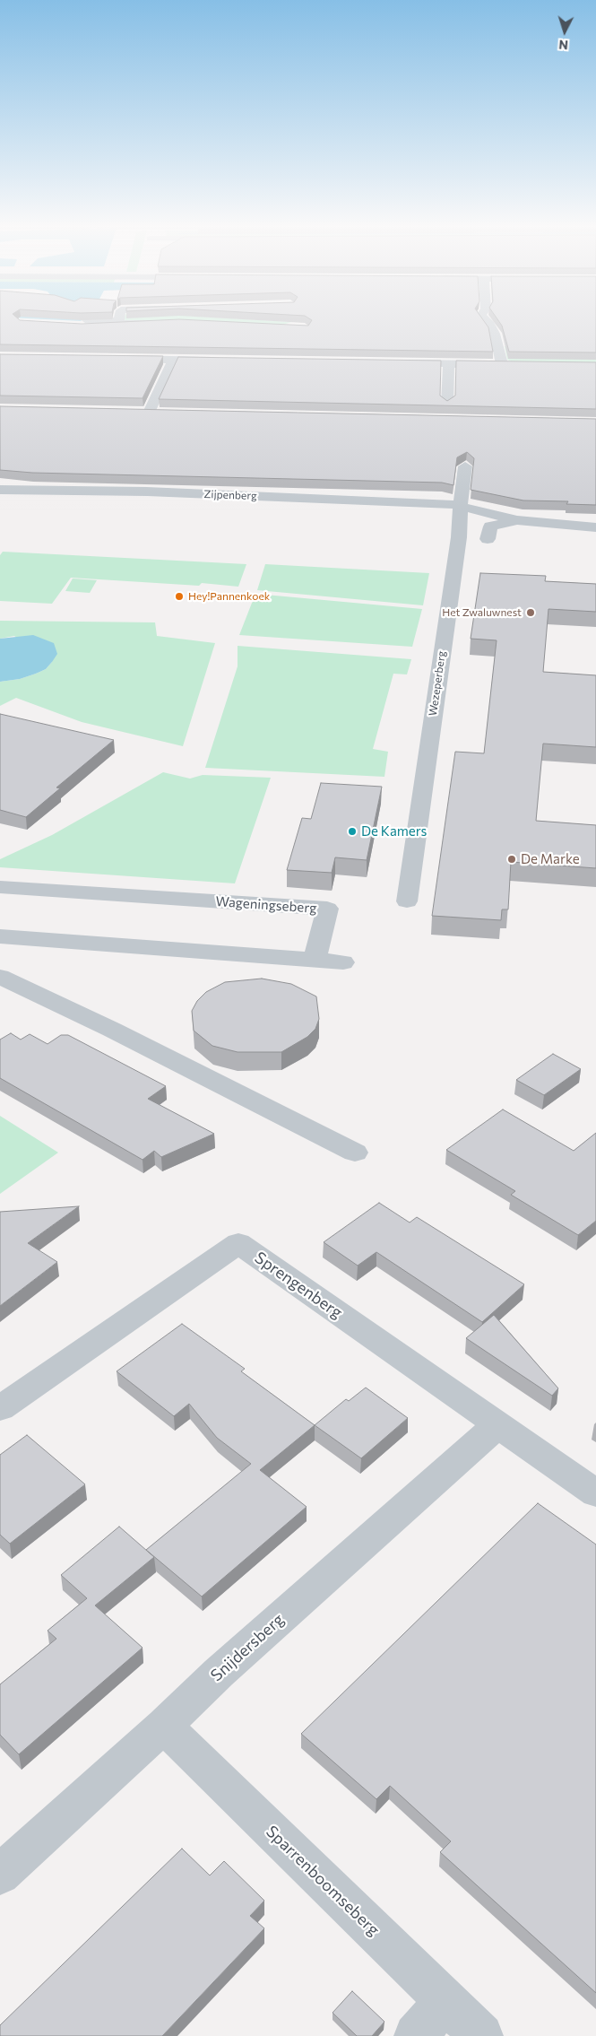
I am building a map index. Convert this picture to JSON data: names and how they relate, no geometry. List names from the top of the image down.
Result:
{
  "streets": {
    "street": [
      "Zijpenberg",
      "Wezeperberg",
      "Wageningseberg",
      "Sprengenberg",
      "Snijdersberg",
      "Sparrenboomseberg"
    ]
  },
  "crossings": [
    ["Zijpenberg", "Wezeperberg"],
    ["Sprengenberg", "Snijdersberg"],
    ["Snijdersberg", "Sparrenboomseberg"]
  ],
  "places": [
    "Hey!Pannenkoek",
    "Het Zwaluwnest",
    "De Kamers",
    "De Marke"
  ],
  "north": "bottom"
}
